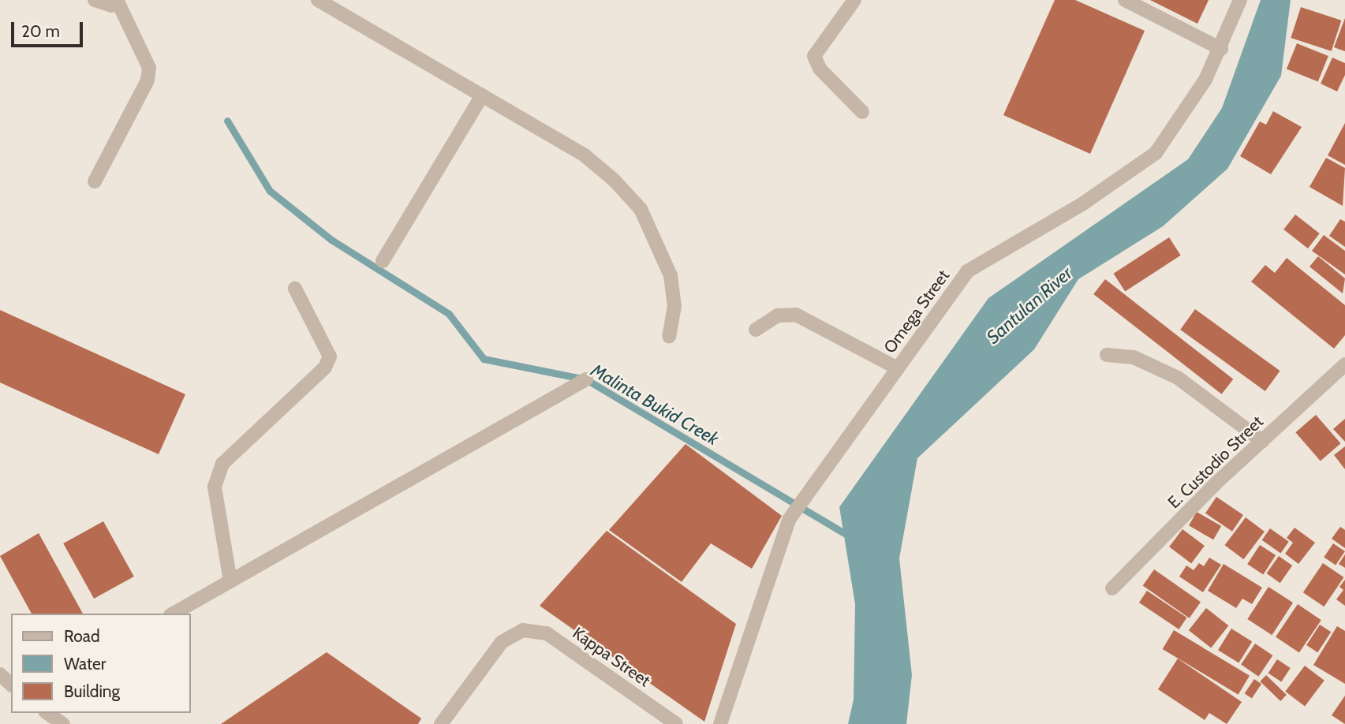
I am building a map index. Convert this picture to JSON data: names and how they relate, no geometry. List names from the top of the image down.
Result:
{
  "streets": {
    "street": ["Omega Street", "E. Custodio Street", "Kappa Street"]
  },
  "water": ["Santulan River", "Malinta Bukid Creek"],
  "legend": ["Road", "Water", "Building"],
  "scale_bar": "20 m"
}
